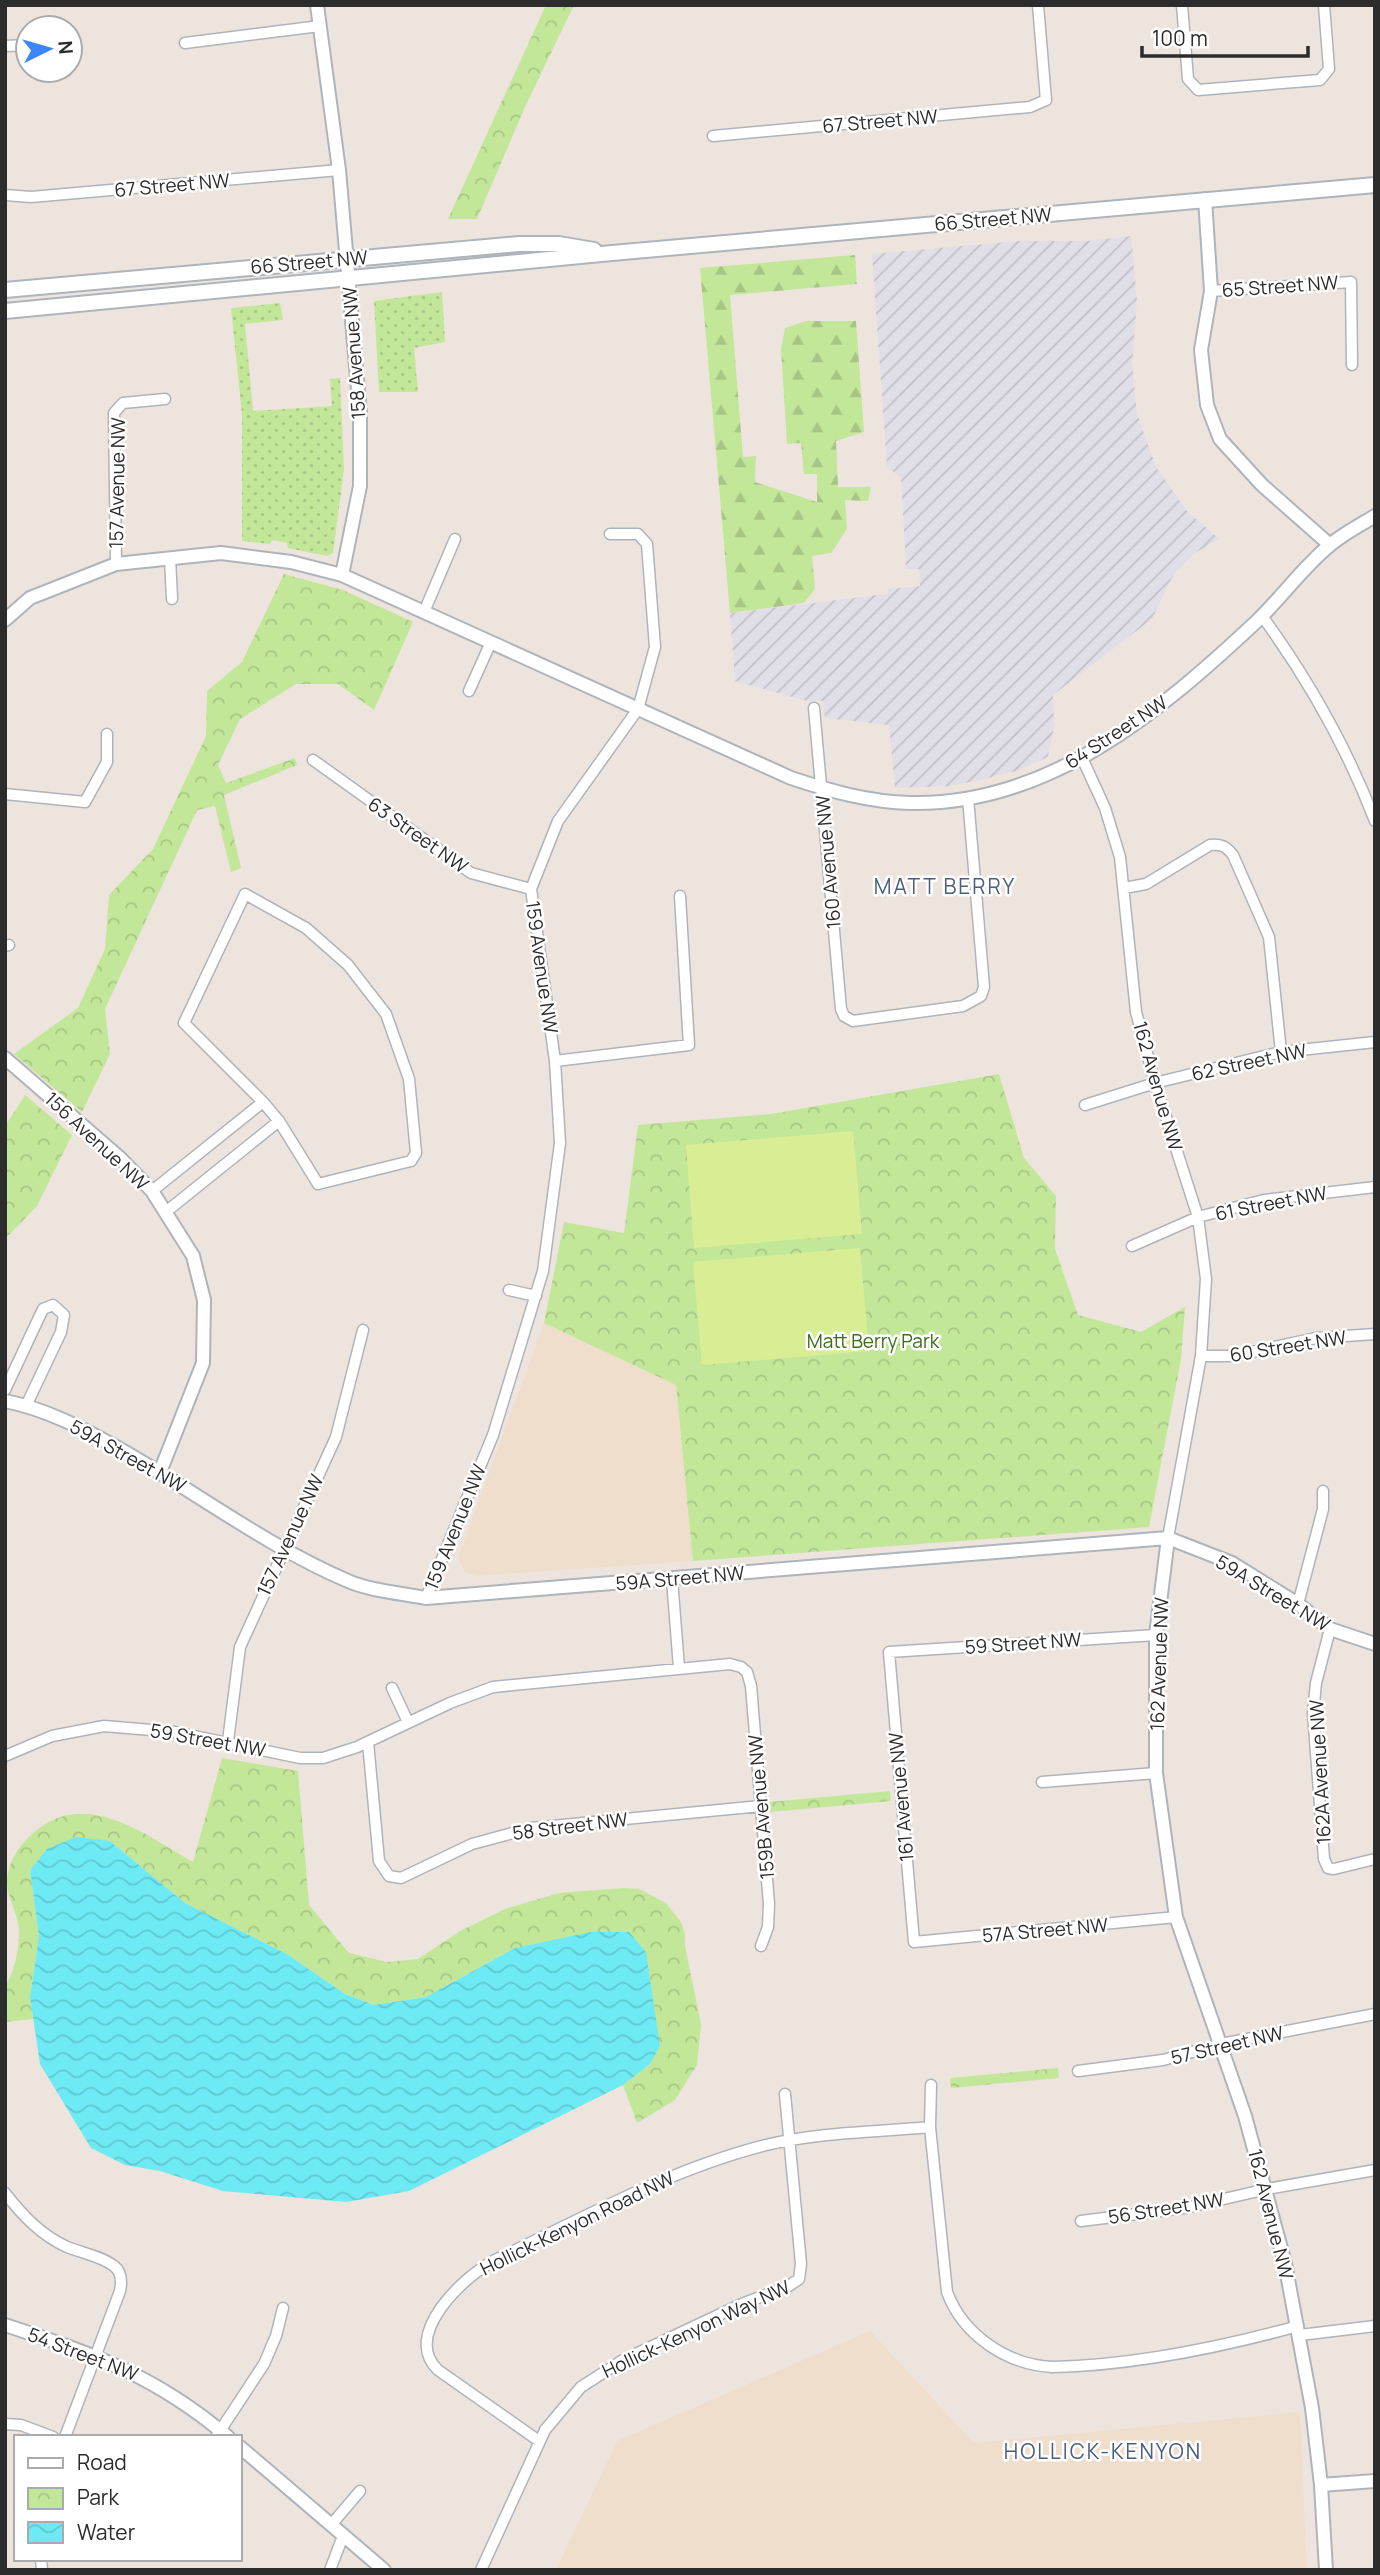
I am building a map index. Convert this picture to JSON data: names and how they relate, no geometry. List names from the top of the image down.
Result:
{
  "streets": {
    "main road": ["66 Street NW"],
    "street": [
      "67 Street NW",
      "65 Street NW",
      "158 Avenue NW",
      "157 Avenue NW",
      "64 Street NW",
      "63 Street NW",
      "160 Avenue NW",
      "159 Avenue NW",
      "62 Street NW",
      "162 Avenue NW",
      "156 Avenue NW",
      "61 Street NW",
      "60 Street NW",
      "59A Street NW",
      "59 Street NW",
      "162A Avenue NW",
      "161 Avenue NW",
      "159B Avenue NW",
      "58 Street NW",
      "57A Street NW",
      "57 Street NW",
      "56 Street NW",
      "Hollick-Kenyon Road NW",
      "Hollick-Kenyon Way NW",
      "54 Street NW"
    ]
  },
  "crossings": [
    ["67 Street NW", "158 Avenue NW"],
    ["66 Street NW", "158 Avenue NW"],
    ["158 Avenue NW", "64 Street NW"],
    ["157 Avenue NW", "64 Street NW"],
    ["157 Avenue NW", "59A Street NW"],
    ["157 Avenue NW", "59 Street NW"],
    ["64 Street NW", "160 Avenue NW"],
    ["64 Street NW", "159 Avenue NW"],
    ["64 Street NW", "162 Avenue NW"],
    ["63 Street NW", "159 Avenue NW"],
    ["159 Avenue NW", "59A Street NW"],
    ["62 Street NW", "162 Avenue NW"],
    ["162 Avenue NW", "61 Street NW"],
    ["162 Avenue NW", "60 Street NW"],
    ["162 Avenue NW", "59A Street NW"],
    ["162 Avenue NW", "59 Street NW"],
    ["162 Avenue NW", "57A Street NW"],
    ["162 Avenue NW", "57 Street NW"],
    ["162 Avenue NW", "56 Street NW"],
    ["156 Avenue NW", "59A Street NW"],
    ["59A Street NW", "162A Avenue NW"],
    ["59 Street NW", "161 Avenue NW"],
    ["59 Street NW", "159B Avenue NW"],
    ["59 Street NW", "58 Street NW"],
    ["161 Avenue NW", "57A Street NW"],
    ["159B Avenue NW", "58 Street NW"],
    ["Hollick-Kenyon Road NW", "Hollick-Kenyon Way NW"]
  ],
  "districts": ["MATT BERRY", "HOLLICK-KENYON"],
  "parks": ["Matt Berry Park"],
  "legend": ["Road", "Park", "Water"],
  "scale_bar": "100 m",
  "north": "right"
}
